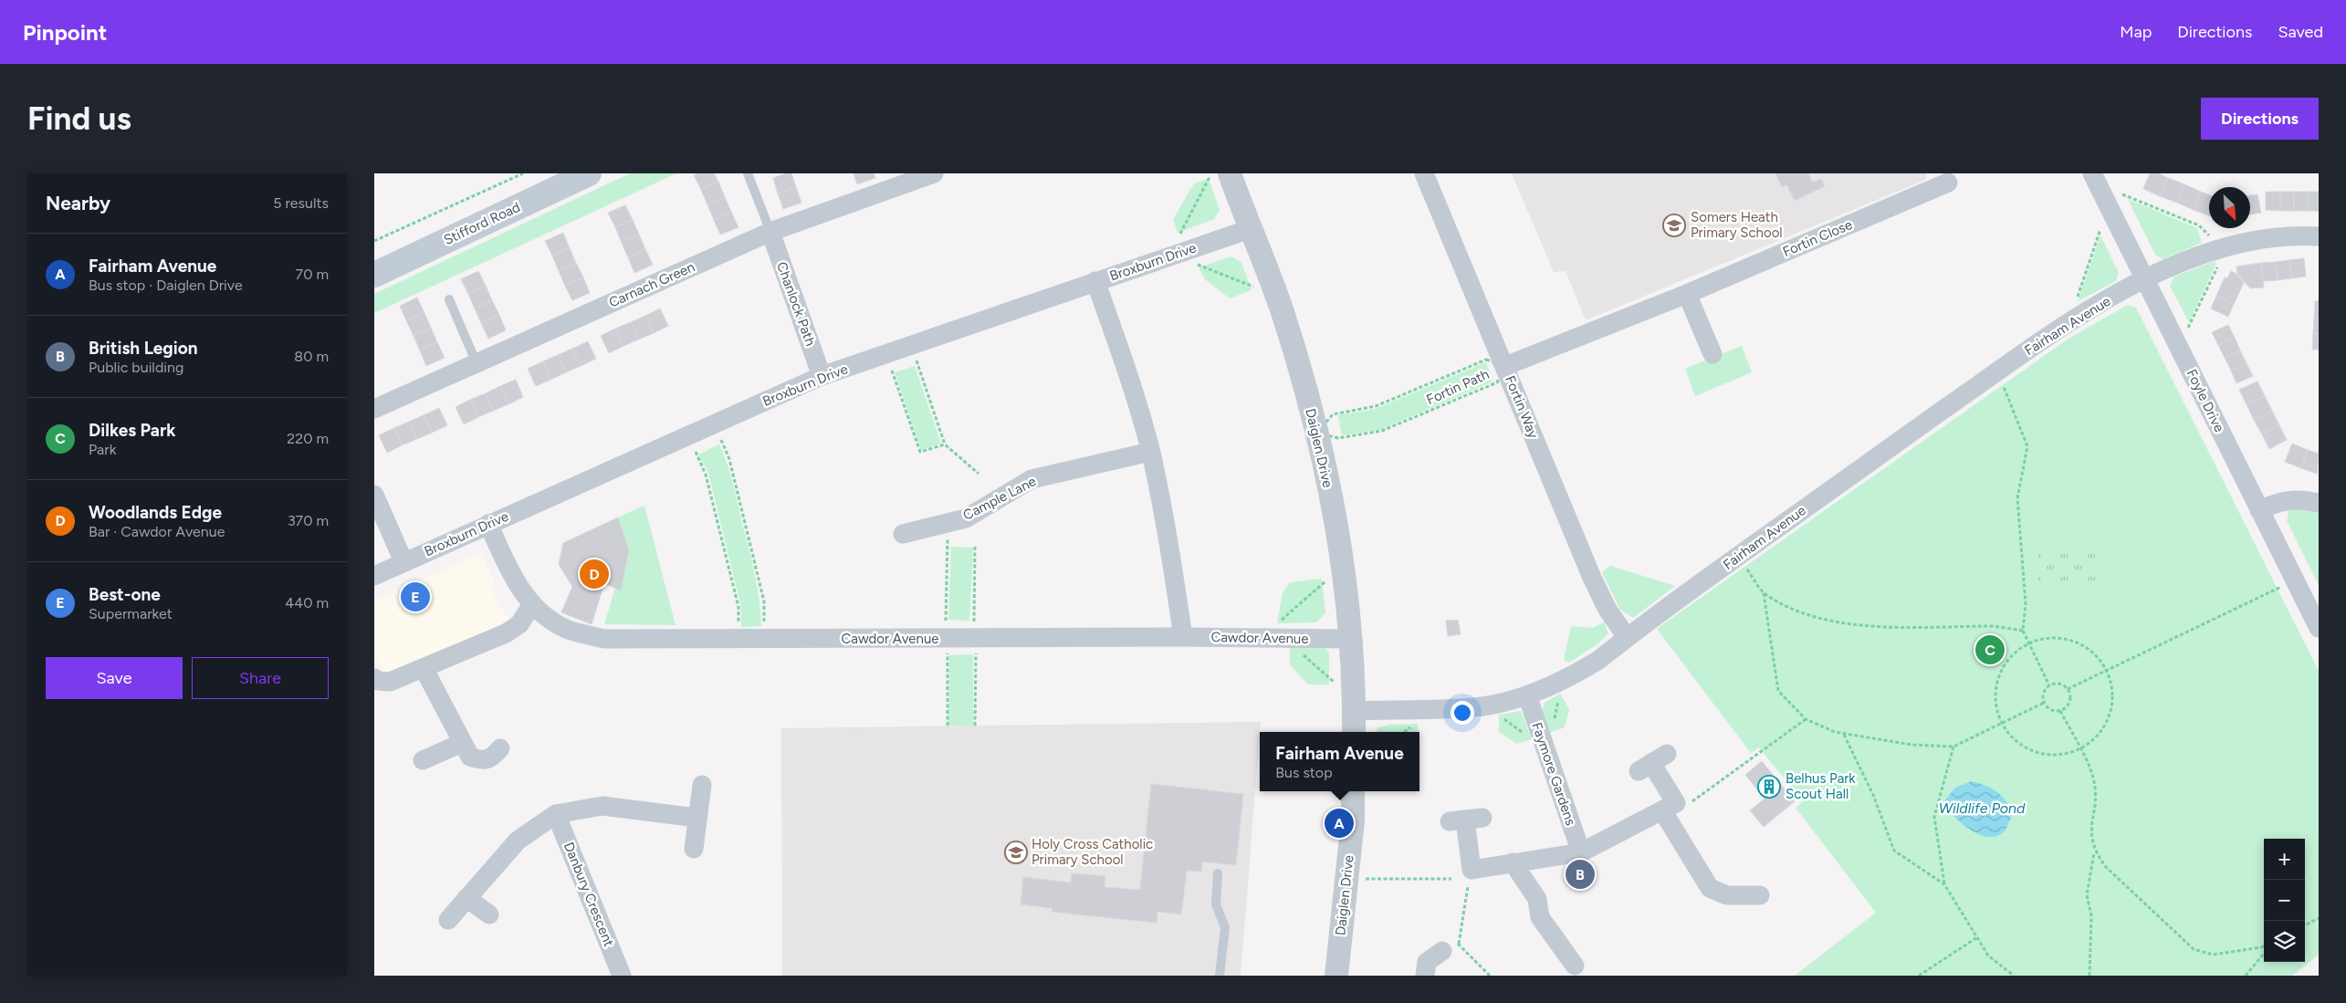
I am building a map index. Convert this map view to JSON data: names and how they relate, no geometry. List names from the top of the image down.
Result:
{
  "streets": {
    "main road": ["Stifford Road"],
    "street": [
      "Fortin Close",
      "Broxburn Drive",
      "Carnach Green",
      "Chanlock Path",
      "Fairham Avenue",
      "Foyle Drive",
      "Fortin Way",
      "Daiglen Drive",
      "Cample Lane",
      "Cawdor Avenue",
      "Faymore Gardens",
      "Danbury Crescent"
    ],
    "path": ["Fortin Path"]
  },
  "crossings": [
    ["Fortin Close", "Fortin Path"],
    ["Fortin Close", "Fortin Way"],
    ["Broxburn Drive", "Chanlock Path"],
    ["Broxburn Drive", "Daiglen Drive"],
    ["Broxburn Drive", "Cawdor Avenue"],
    ["Carnach Green", "Chanlock Path"],
    ["Fairham Avenue", "Foyle Drive"],
    ["Fairham Avenue", "Fortin Way"],
    ["Fairham Avenue", "Daiglen Drive"],
    ["Fairham Avenue", "Faymore Gardens"],
    ["Fortin Path", "Fortin Way"],
    ["Fortin Path", "Daiglen Drive"],
    ["Daiglen Drive", "Cawdor Avenue"]
  ],
  "water": ["Wildlife Pond"],
  "places": {
    "school or university": ["Somers Heath Primary School", "Holy Cross Catholic Primary School"],
    "building": ["Belhus Park Scout Hall"]
  },
  "north": "bottom right",
  "page": {
    "header": "Pinpoint",
    "nav": ["Map", "Directions", "Saved"],
    "buttons": [
      "Directions",
      ["Save", "Share"]
    ],
    "title": "Find us",
    "heading": ["Nearby", "5 results"],
    "list": [
      {
        "mark": "A",
        "name": "Fairham Avenue",
        "note": "Bus stop · Daiglen Drive",
        "value": "70 m"
      },
      {
        "mark": "B",
        "name": "British Legion",
        "note": "Public building",
        "value": "80 m"
      },
      {
        "mark": "C",
        "name": "Dilkes Park",
        "note": "Park",
        "value": "220 m"
      },
      {
        "mark": "D",
        "name": "Woodlands Edge",
        "note": "Bar · Cawdor Avenue",
        "value": "370 m"
      },
      {
        "mark": "E",
        "name": "Best-one",
        "note": "Supermarket",
        "value": "440 m"
      }
    ],
    "pins": [
      "D",
      "E",
      "C",
      "A",
      "B"
    ],
    "popup": ["Fairham Avenue", "Bus stop"],
    "map_buttons": ["+", "−"]
  }
}
